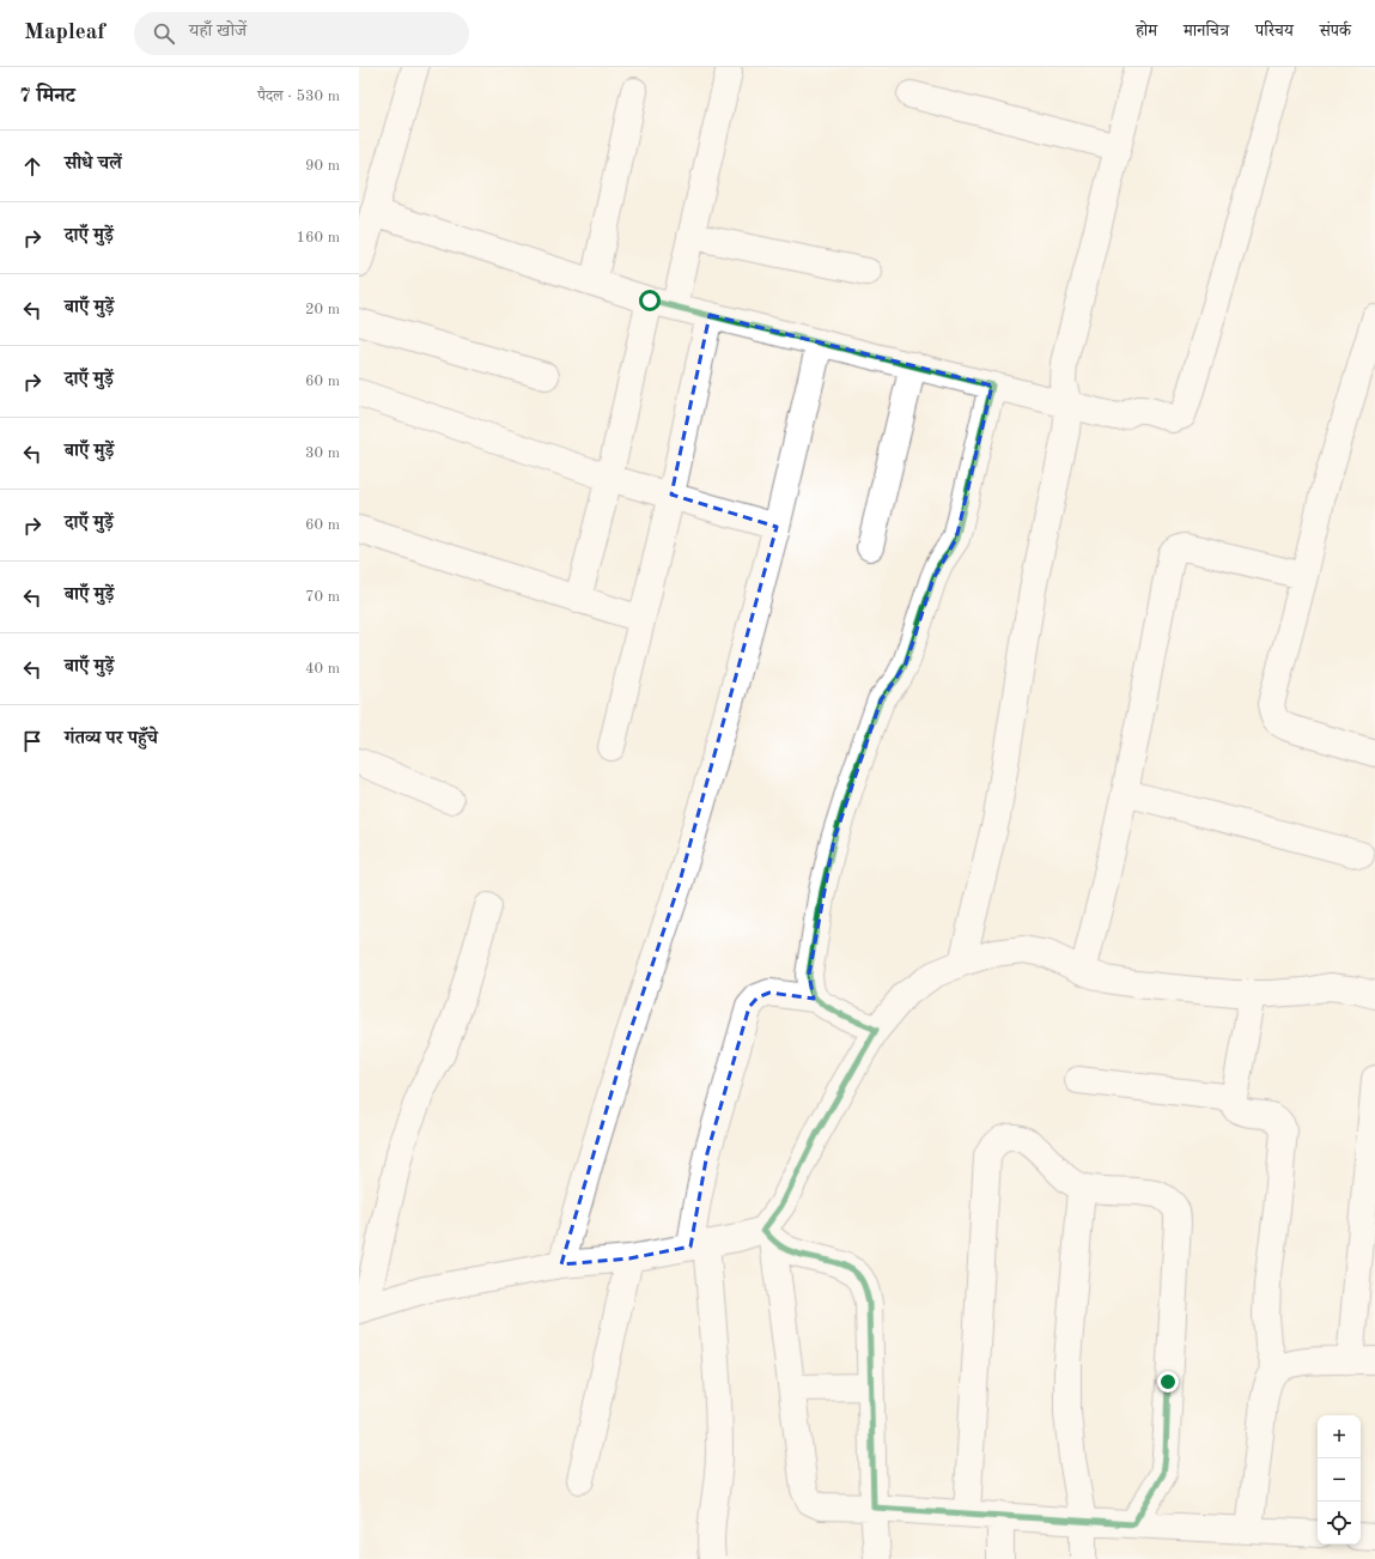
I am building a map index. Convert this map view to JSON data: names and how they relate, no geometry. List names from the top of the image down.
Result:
{
  "page": {
    "header": "Mapleaf",
    "search": "यहाँ खोजें",
    "nav": [
      "होम",
      "मानचित्र",
      "परिचय",
      "संपर्क"
    ],
    "heading": ["7 मिनट", "पैदल · 530 m"],
    "list": [
      ["सीधे चलें", "90 m"],
      ["दाएँ मुड़ें", "160 m"],
      ["बाएँ मुड़ें", "20 m"],
      ["दाएँ मुड़ें", "60 m"],
      ["बाएँ मुड़ें", "30 m"],
      ["दाएँ मुड़ें", "60 m"],
      ["बाएँ मुड़ें", "70 m"],
      ["बाएँ मुड़ें", "40 m"],
      "गंतव्य पर पहुँचे"
    ],
    "map_buttons": ["+", "−"]
  }
}
